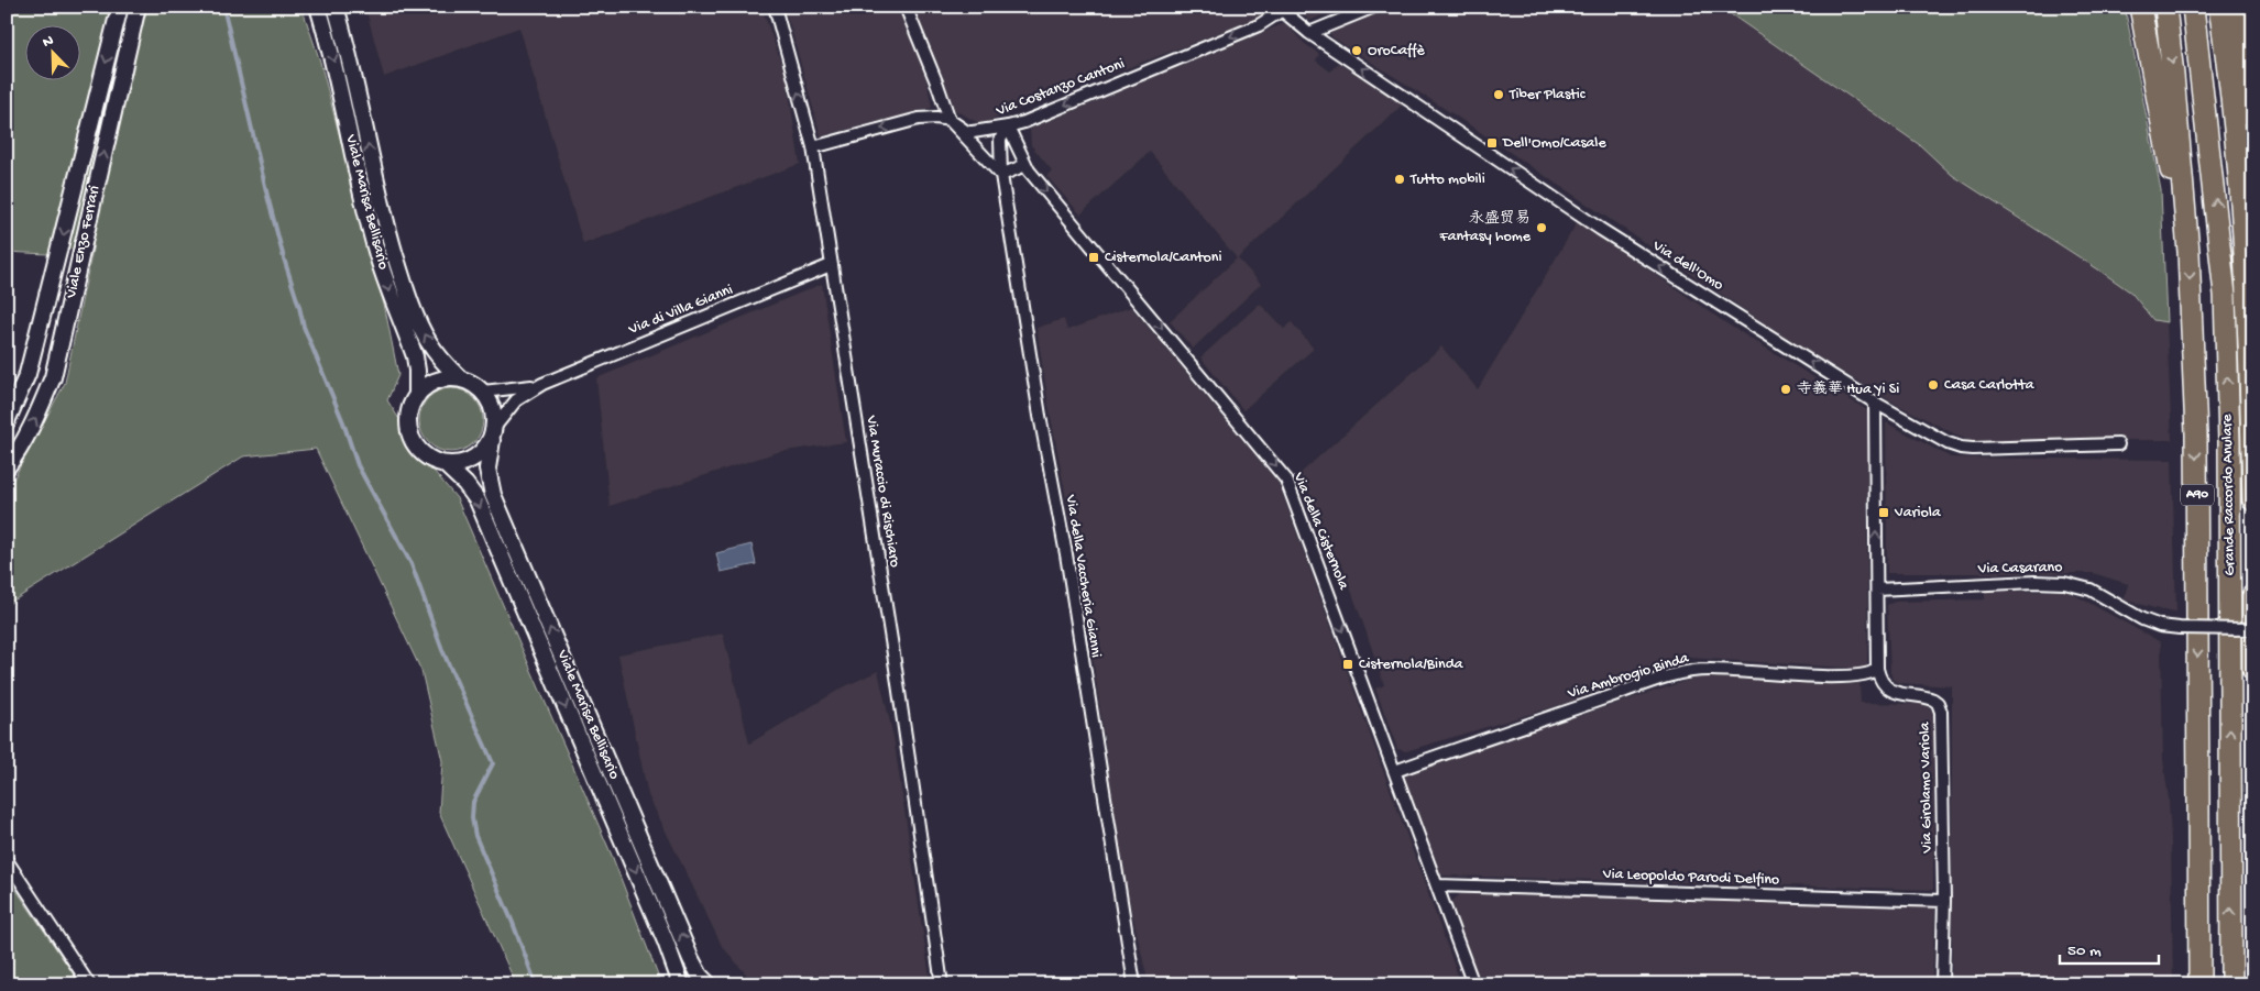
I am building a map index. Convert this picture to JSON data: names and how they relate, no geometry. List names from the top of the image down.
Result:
{
  "streets": {
    "highway": ["A90", "Grande Raccordo Anulare"],
    "main road": ["Viale Marisa Bellisario", "Viale Enzo Ferrari"],
    "street": [
      "Via Costanzo Cantoni",
      "Via dell'Omo",
      "Via di Villa Gianni",
      "Via Muraccio di Rischiaro",
      "Via della Cisternola",
      "Via Casarano",
      "Via della Vaccheria Gianni",
      "Via Ambrogio Binda",
      "Via Girolamo Variola",
      "Via Leopoldo Parodi Delfino"
    ]
  },
  "crossings": [
    ["Via Costanzo Cantoni", "Via dell'Omo"],
    ["Via Costanzo Cantoni", "Via Muraccio di Rischiaro"],
    ["Via Costanzo Cantoni", "Via della Cisternola"],
    ["Via Costanzo Cantoni", "Via della Vaccheria Gianni"],
    ["Viale Marisa Bellisario", "Via di Villa Gianni"],
    ["Via di Villa Gianni", "Via Muraccio di Rischiaro"],
    ["Via della Cisternola", "Via della Vaccheria Gianni"],
    ["Via della Cisternola", "Via Ambrogio Binda"],
    ["Via della Cisternola", "Via Leopoldo Parodi Delfino"],
    ["Via Ambrogio Binda", "Via Girolamo Variola"],
    ["Via Girolamo Variola", "Via Leopoldo Parodi Delfino"]
  ],
  "one_way": ["Via Costanzo Cantoni", "Via dell'Omo", "Via della Cisternola"],
  "places": {
    "other": [
      "OroCaffè",
      "Tiber Plastic",
      "Tutto mobili",
      "永盛贸易 Fantasy home",
      "Casa Carlotta",
      "寺義華 Hua Yi Si"
    ],
    "transit": [
      "Dell'Omo/Casale",
      "Cisternola/Cantoni",
      "Variola",
      "Cisternola/Binda"
    ]
  },
  "scale_bar": "50 m",
  "north": "top left"
}
